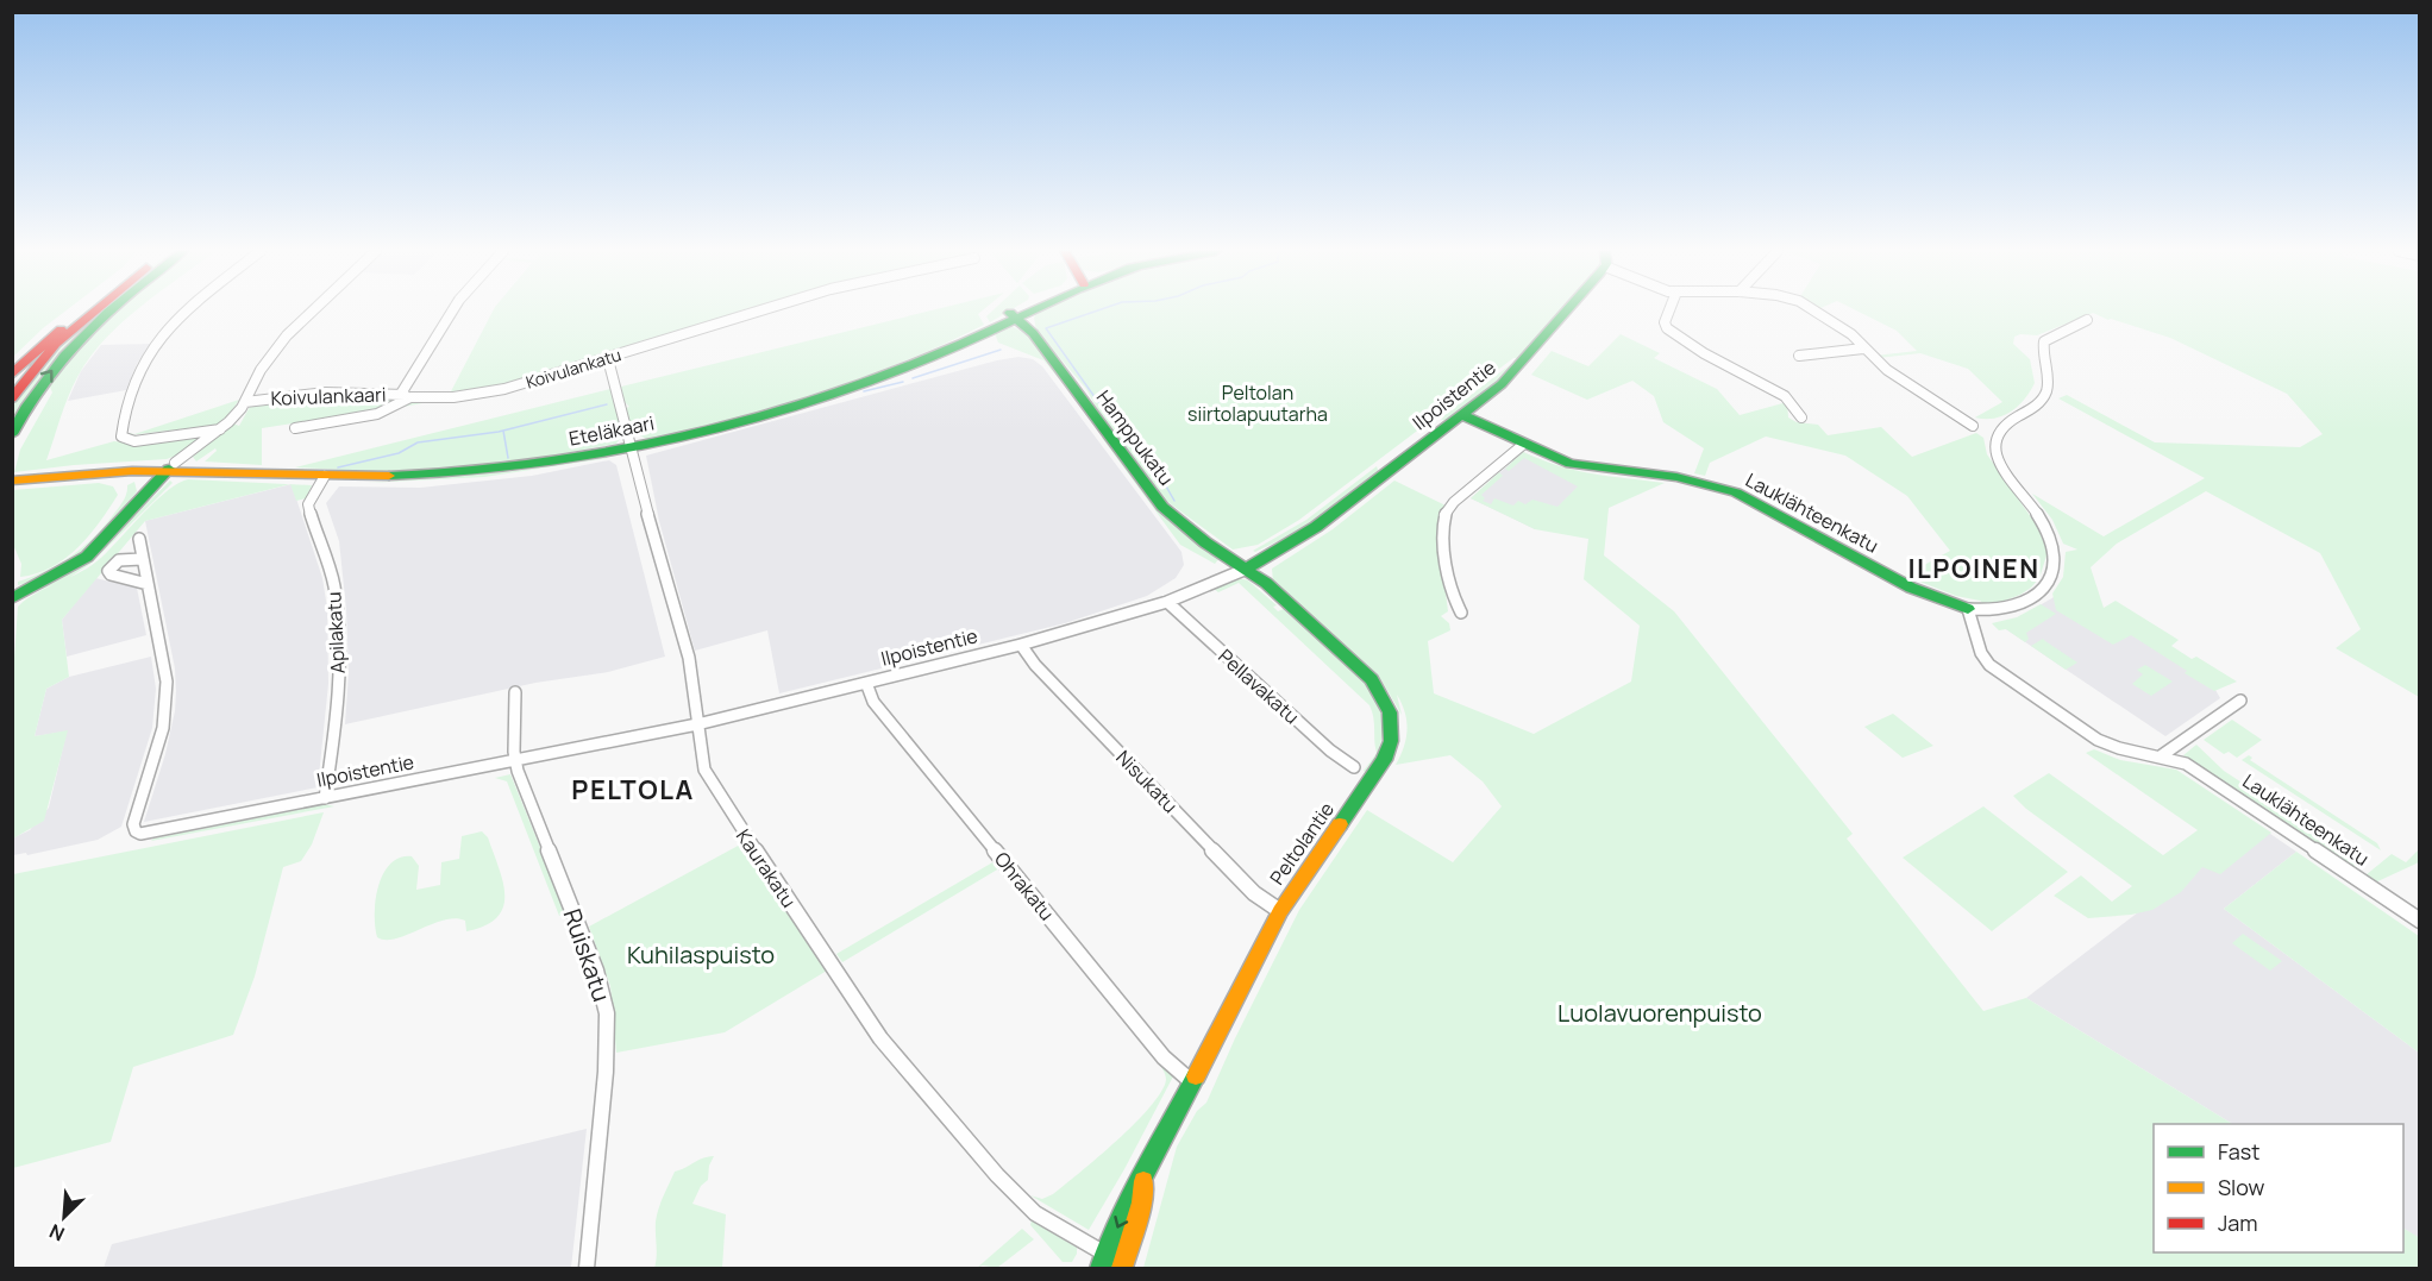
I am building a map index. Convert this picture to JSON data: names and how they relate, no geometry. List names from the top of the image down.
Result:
{
  "streets": {
    "main road": [
      "Ilpoistentie",
      "Eteläkaari",
      "Hamppukatu",
      "Lauklähteenkatu",
      "Peltolantie"
    ],
    "street": [
      "Koivulankatu",
      "Koivulankaari",
      "Apilakatu",
      "Pellavakatu",
      "Nisukatu",
      "Kaurakatu",
      "Ohrakatu",
      "Ruiskatu"
    ]
  },
  "crossings": [
    ["Koivulankatu", "Koivulankaari"],
    ["Koivulankatu", "Kaurakatu"],
    ["Ilpoistentie", "Hamppukatu"],
    ["Ilpoistentie", "Lauklähteenkatu"],
    ["Ilpoistentie", "Apilakatu"],
    ["Ilpoistentie", "Pellavakatu"],
    ["Ilpoistentie", "Nisukatu"],
    ["Ilpoistentie", "Peltolantie"],
    ["Ilpoistentie", "Kaurakatu"],
    ["Ilpoistentie", "Ohrakatu"],
    ["Ilpoistentie", "Ruiskatu"],
    ["Eteläkaari", "Hamppukatu"],
    ["Eteläkaari", "Apilakatu"],
    ["Eteläkaari", "Kaurakatu"],
    ["Hamppukatu", "Peltolantie"],
    ["Nisukatu", "Peltolantie"],
    ["Peltolantie", "Kaurakatu"],
    ["Peltolantie", "Ohrakatu"]
  ],
  "districts": ["ILPOINEN", "PELTOLA"],
  "parks": ["Peltolan siirtolapuutarha", "Kuhilaspuisto", "Luolavuorenpuisto"],
  "legend": ["Fast", "Slow", "Jam"],
  "north": "bottom left"
}
